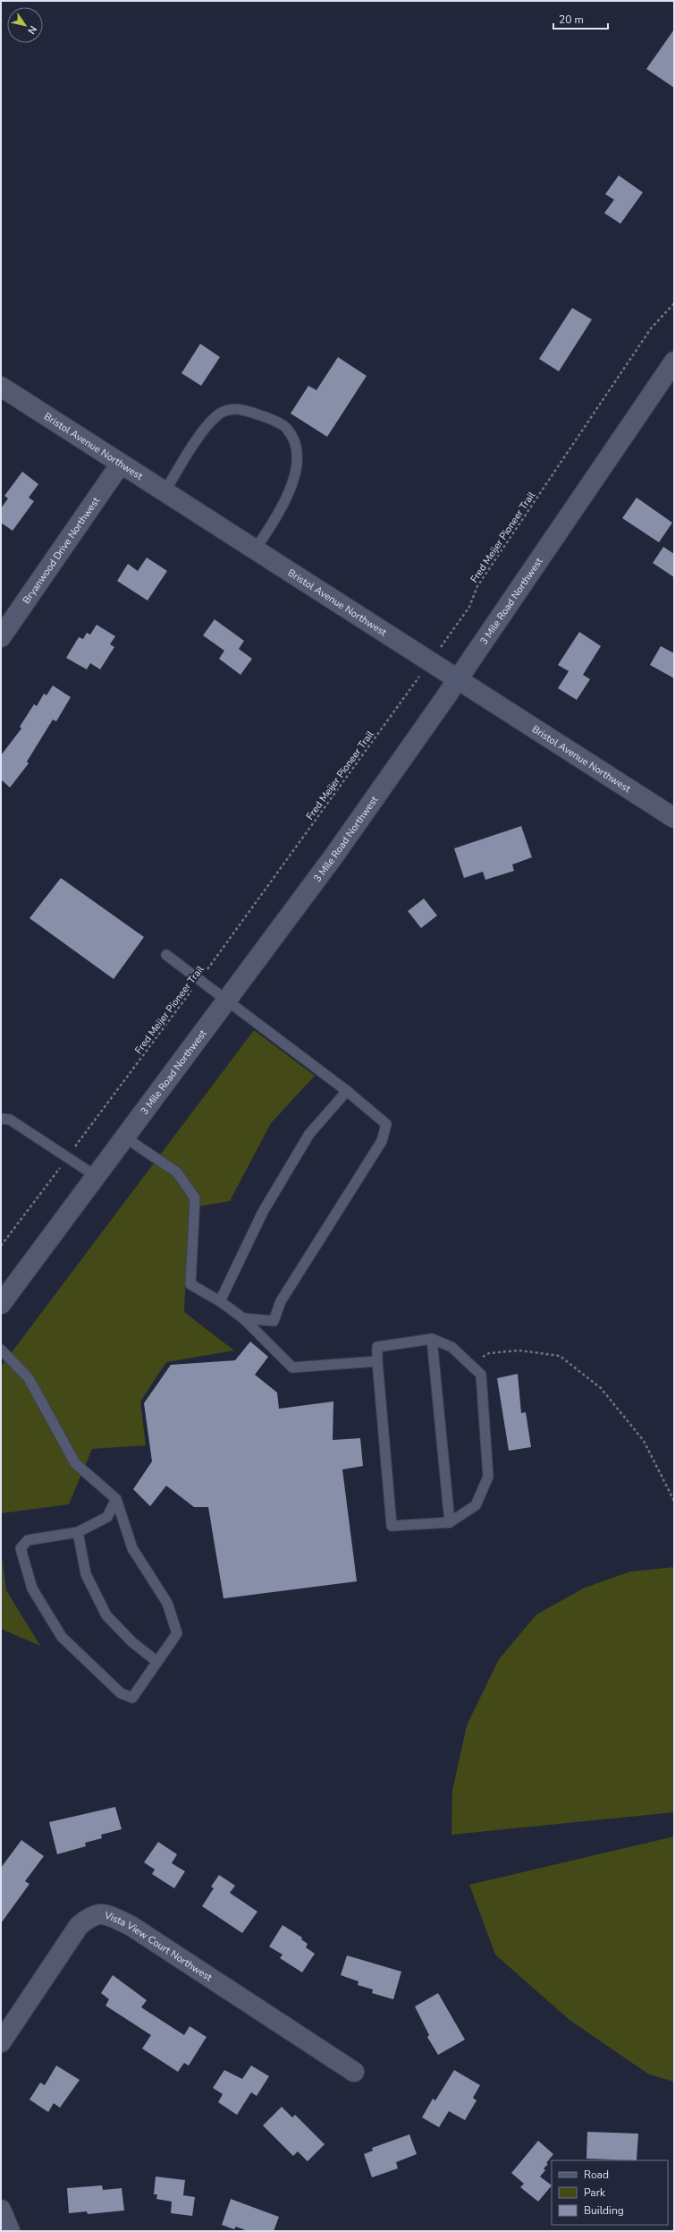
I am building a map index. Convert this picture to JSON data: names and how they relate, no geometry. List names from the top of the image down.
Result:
{
  "streets": {
    "street": [
      "Bristol Avenue Northwest",
      "Bryanwood Drive Northwest",
      "3 Mile Road Northwest",
      "Vista View Court Northwest"
    ],
    "path": ["Fred Meijer Pioneer Trail"]
  },
  "crossings": [
    ["Bristol Avenue Northwest", "Fred Meijer Pioneer Trail"],
    ["Bristol Avenue Northwest", "Bryanwood Drive Northwest"],
    ["Bristol Avenue Northwest", "3 Mile Road Northwest"]
  ],
  "legend": ["Road", "Park", "Building"],
  "scale_bar": "20 m",
  "north": "bottom right"
}
